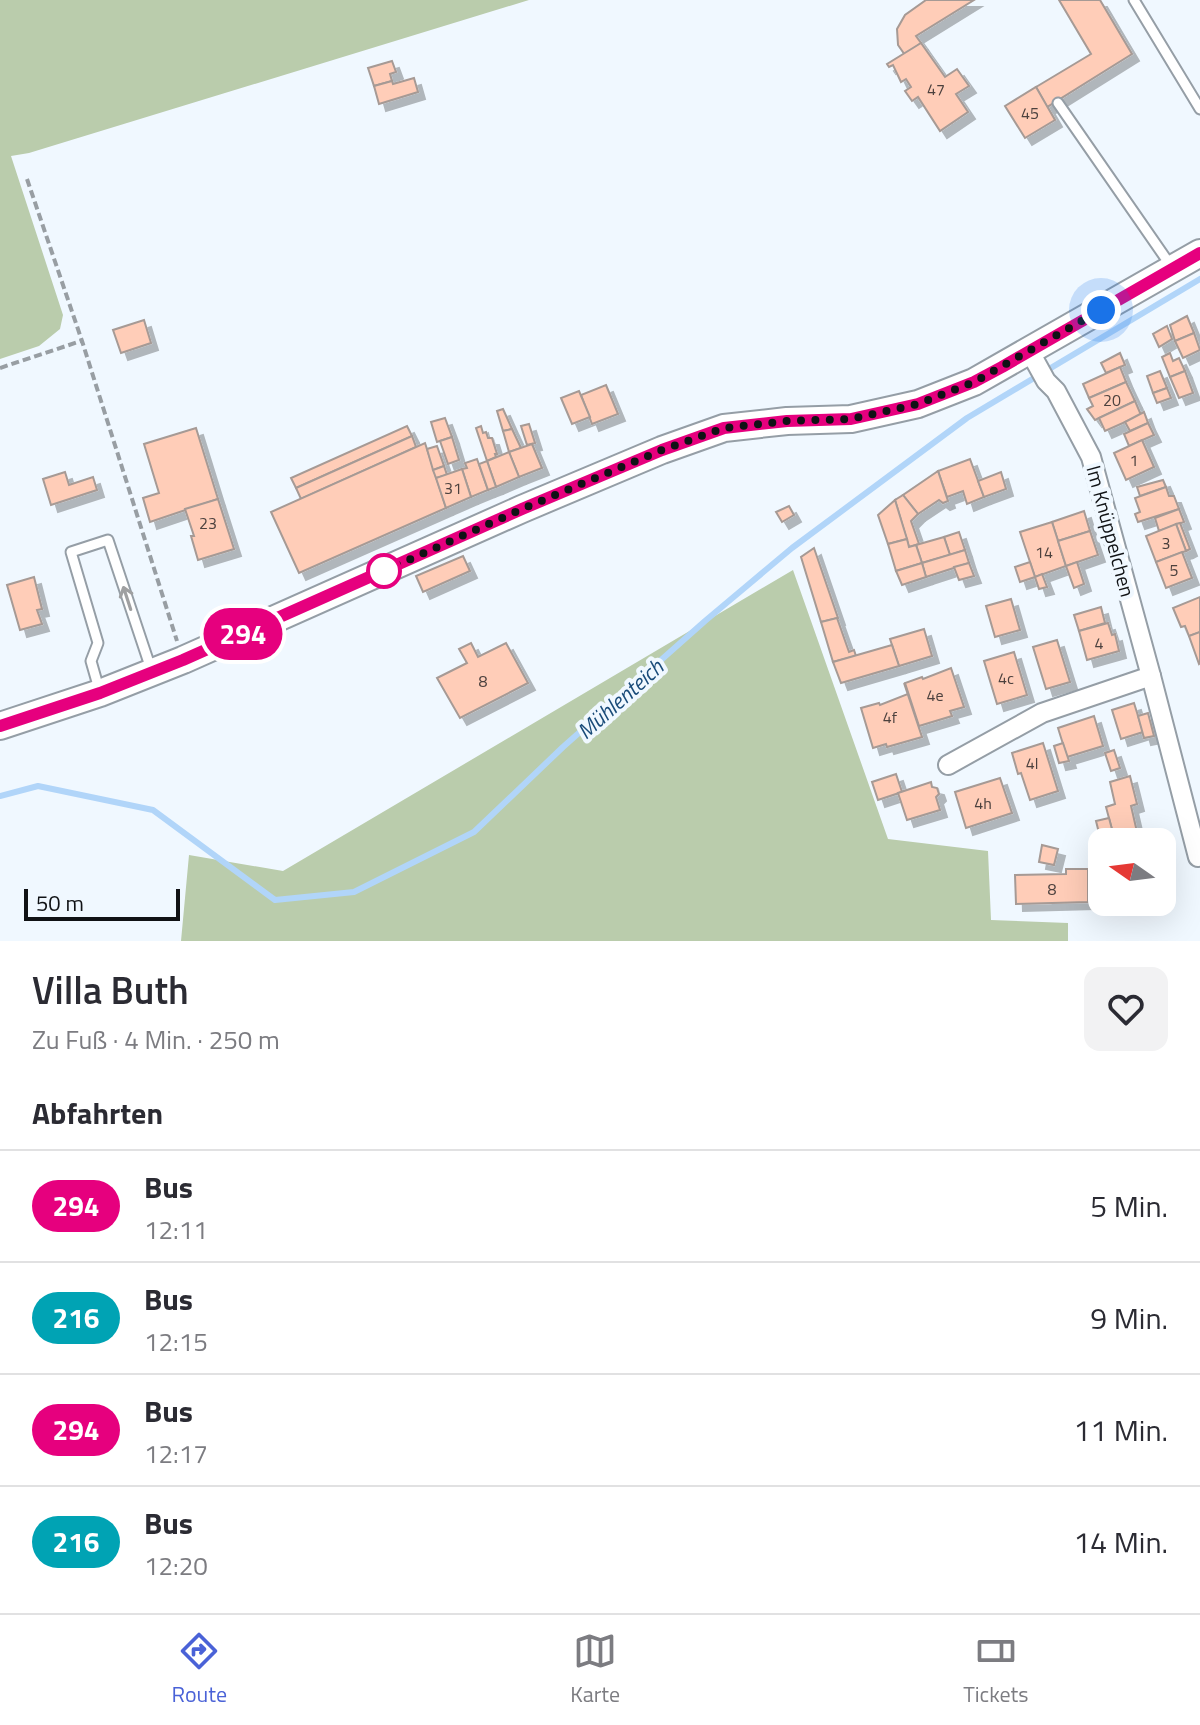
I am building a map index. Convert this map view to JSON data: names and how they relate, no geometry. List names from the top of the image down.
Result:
{
  "streets": {
    "street": ["Im Knüppelchen"]
  },
  "water": ["Mühlenteich"],
  "lines": ["bus line 294"],
  "house_numbers": [
    "47",
    "45",
    "20",
    "1",
    "31",
    "23",
    "3",
    "14",
    "5",
    "4",
    "4c",
    "8",
    "4e",
    "4f",
    "4l",
    "4h",
    "8"
  ],
  "scale_bar": "50 m",
  "north": "left",
  "page": {
    "on_map": "294",
    "scale": "50 m",
    "heading": [
      ["Villa Buth", "Zu Fuß · 4 Min. · 250 m"],
      "Abfahrten"
    ],
    "list": [
      {
        "mark": "294",
        "name": "Bus",
        "note": "12:11",
        "value": "5 Min."
      },
      {
        "mark": "216",
        "name": "Bus",
        "note": "12:15",
        "value": "9 Min."
      },
      {
        "mark": "294",
        "name": "Bus",
        "note": "12:17",
        "value": "11 Min."
      },
      {
        "mark": "216",
        "name": "Bus",
        "note": "12:20",
        "value": "14 Min."
      }
    ],
    "tabs": ["Route", "Karte", "Tickets"]
  }
}
